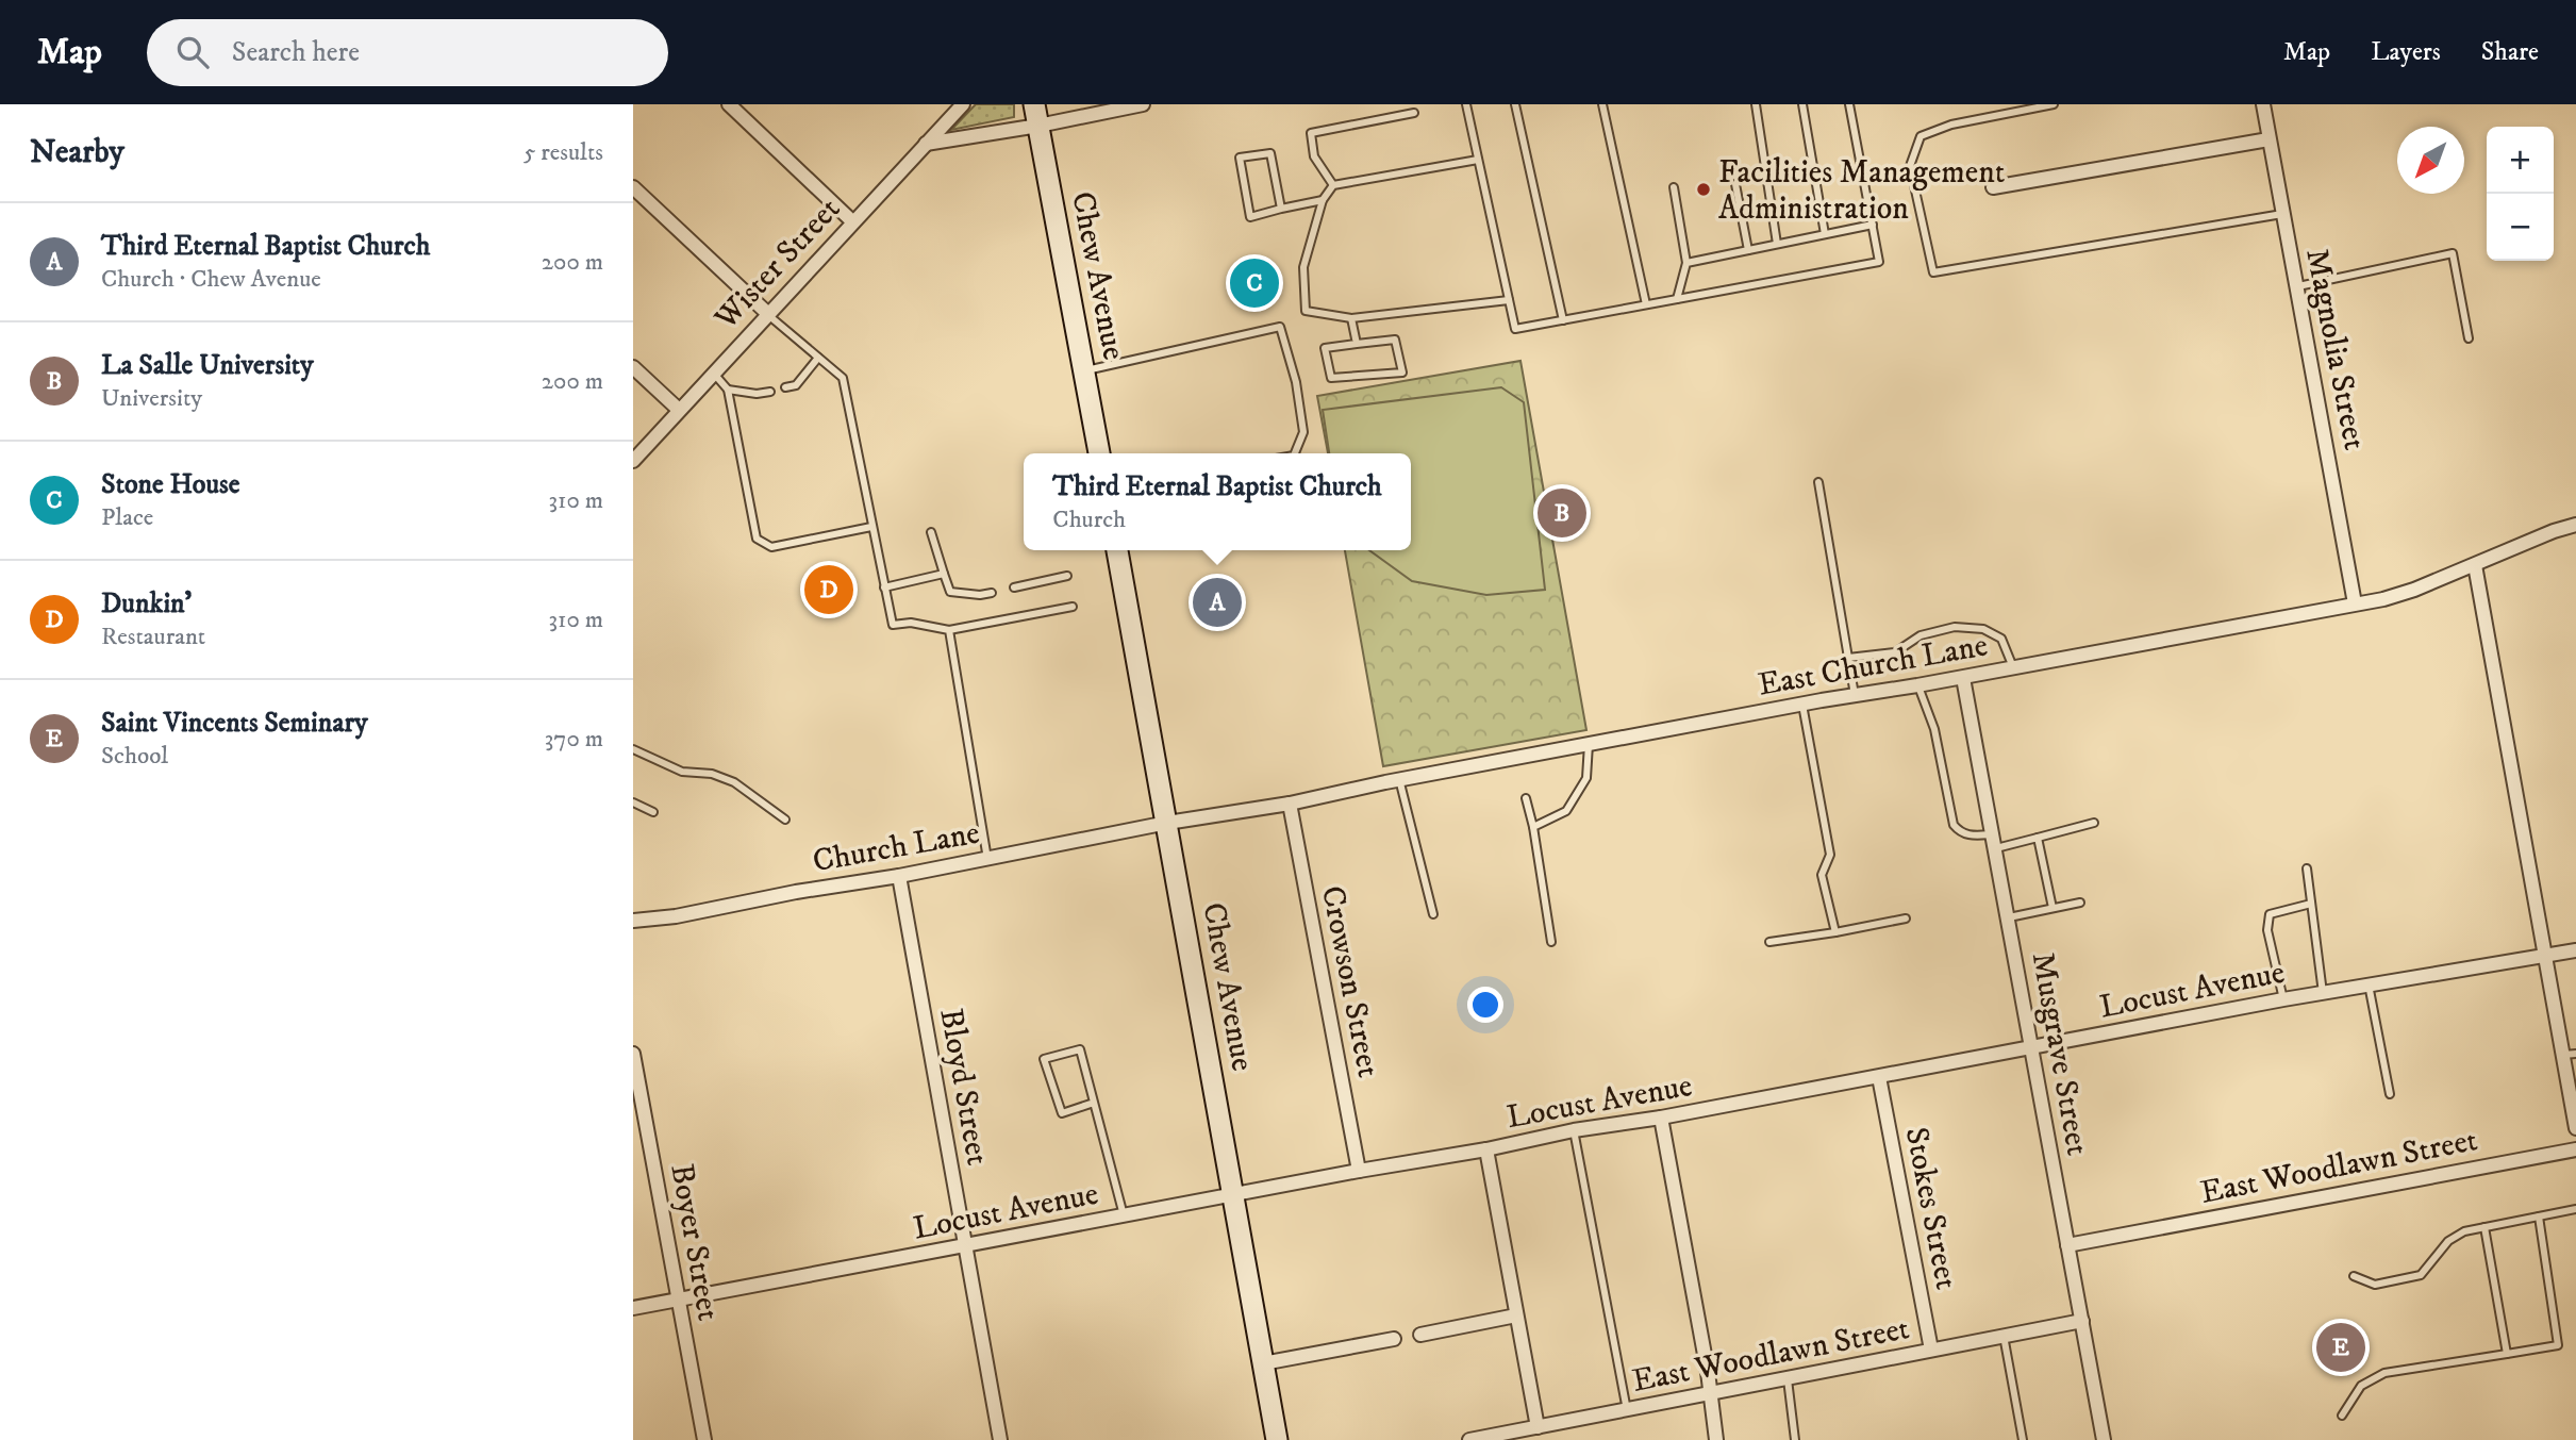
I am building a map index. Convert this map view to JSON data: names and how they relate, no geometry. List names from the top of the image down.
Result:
{
  "streets": {
    "street": [
      "Wister Street",
      "Chew Avenue",
      "Magnolia Street",
      "East Church Lane",
      "Church Lane",
      "Crowson Street",
      "Locust Avenue",
      "Musgrave Street",
      "Bloyd Street",
      "East Woodlawn Street",
      "Stokes Street",
      "Boyer Street"
    ]
  },
  "crossings": [
    ["Chew Avenue", "East Church Lane"],
    ["Chew Avenue", "Church Lane"],
    ["Chew Avenue", "Locust Avenue"],
    ["Magnolia Street", "East Church Lane"],
    ["East Church Lane", "Church Lane"],
    ["East Church Lane", "Crowson Street"],
    ["East Church Lane", "Musgrave Street"],
    ["Church Lane", "Bloyd Street"],
    ["Crowson Street", "Locust Avenue"],
    ["Locust Avenue", "Musgrave Street"],
    ["Locust Avenue", "Bloyd Street"],
    ["Locust Avenue", "Stokes Street"],
    ["Locust Avenue", "Boyer Street"],
    ["Musgrave Street", "East Woodlawn Street"],
    ["East Woodlawn Street", "Stokes Street"]
  ],
  "places": ["Facilities Management Administration"],
  "north": "bottom left",
  "page": {
    "header": "Map",
    "search": "Search here",
    "nav": ["Map", "Layers", "Share"],
    "heading": ["Nearby", "5 results"],
    "map_buttons": ["+", "−"],
    "list": [
      {
        "mark": "A",
        "name": "Third Eternal Baptist Church",
        "note": "Church · Chew Avenue",
        "value": "200 m"
      },
      {
        "mark": "B",
        "name": "La Salle University",
        "note": "University",
        "value": "200 m"
      },
      {
        "mark": "C",
        "name": "Stone House",
        "note": "Place",
        "value": "310 m"
      },
      {
        "mark": "D",
        "name": "Dunkin'",
        "note": "Restaurant",
        "value": "310 m"
      },
      {
        "mark": "E",
        "name": "Saint Vincents Seminary",
        "note": "School",
        "value": "370 m"
      }
    ],
    "pins": [
      "C",
      "B",
      "D",
      "A",
      "E"
    ],
    "popup": ["Third Eternal Baptist Church", "Church"]
  }
}
